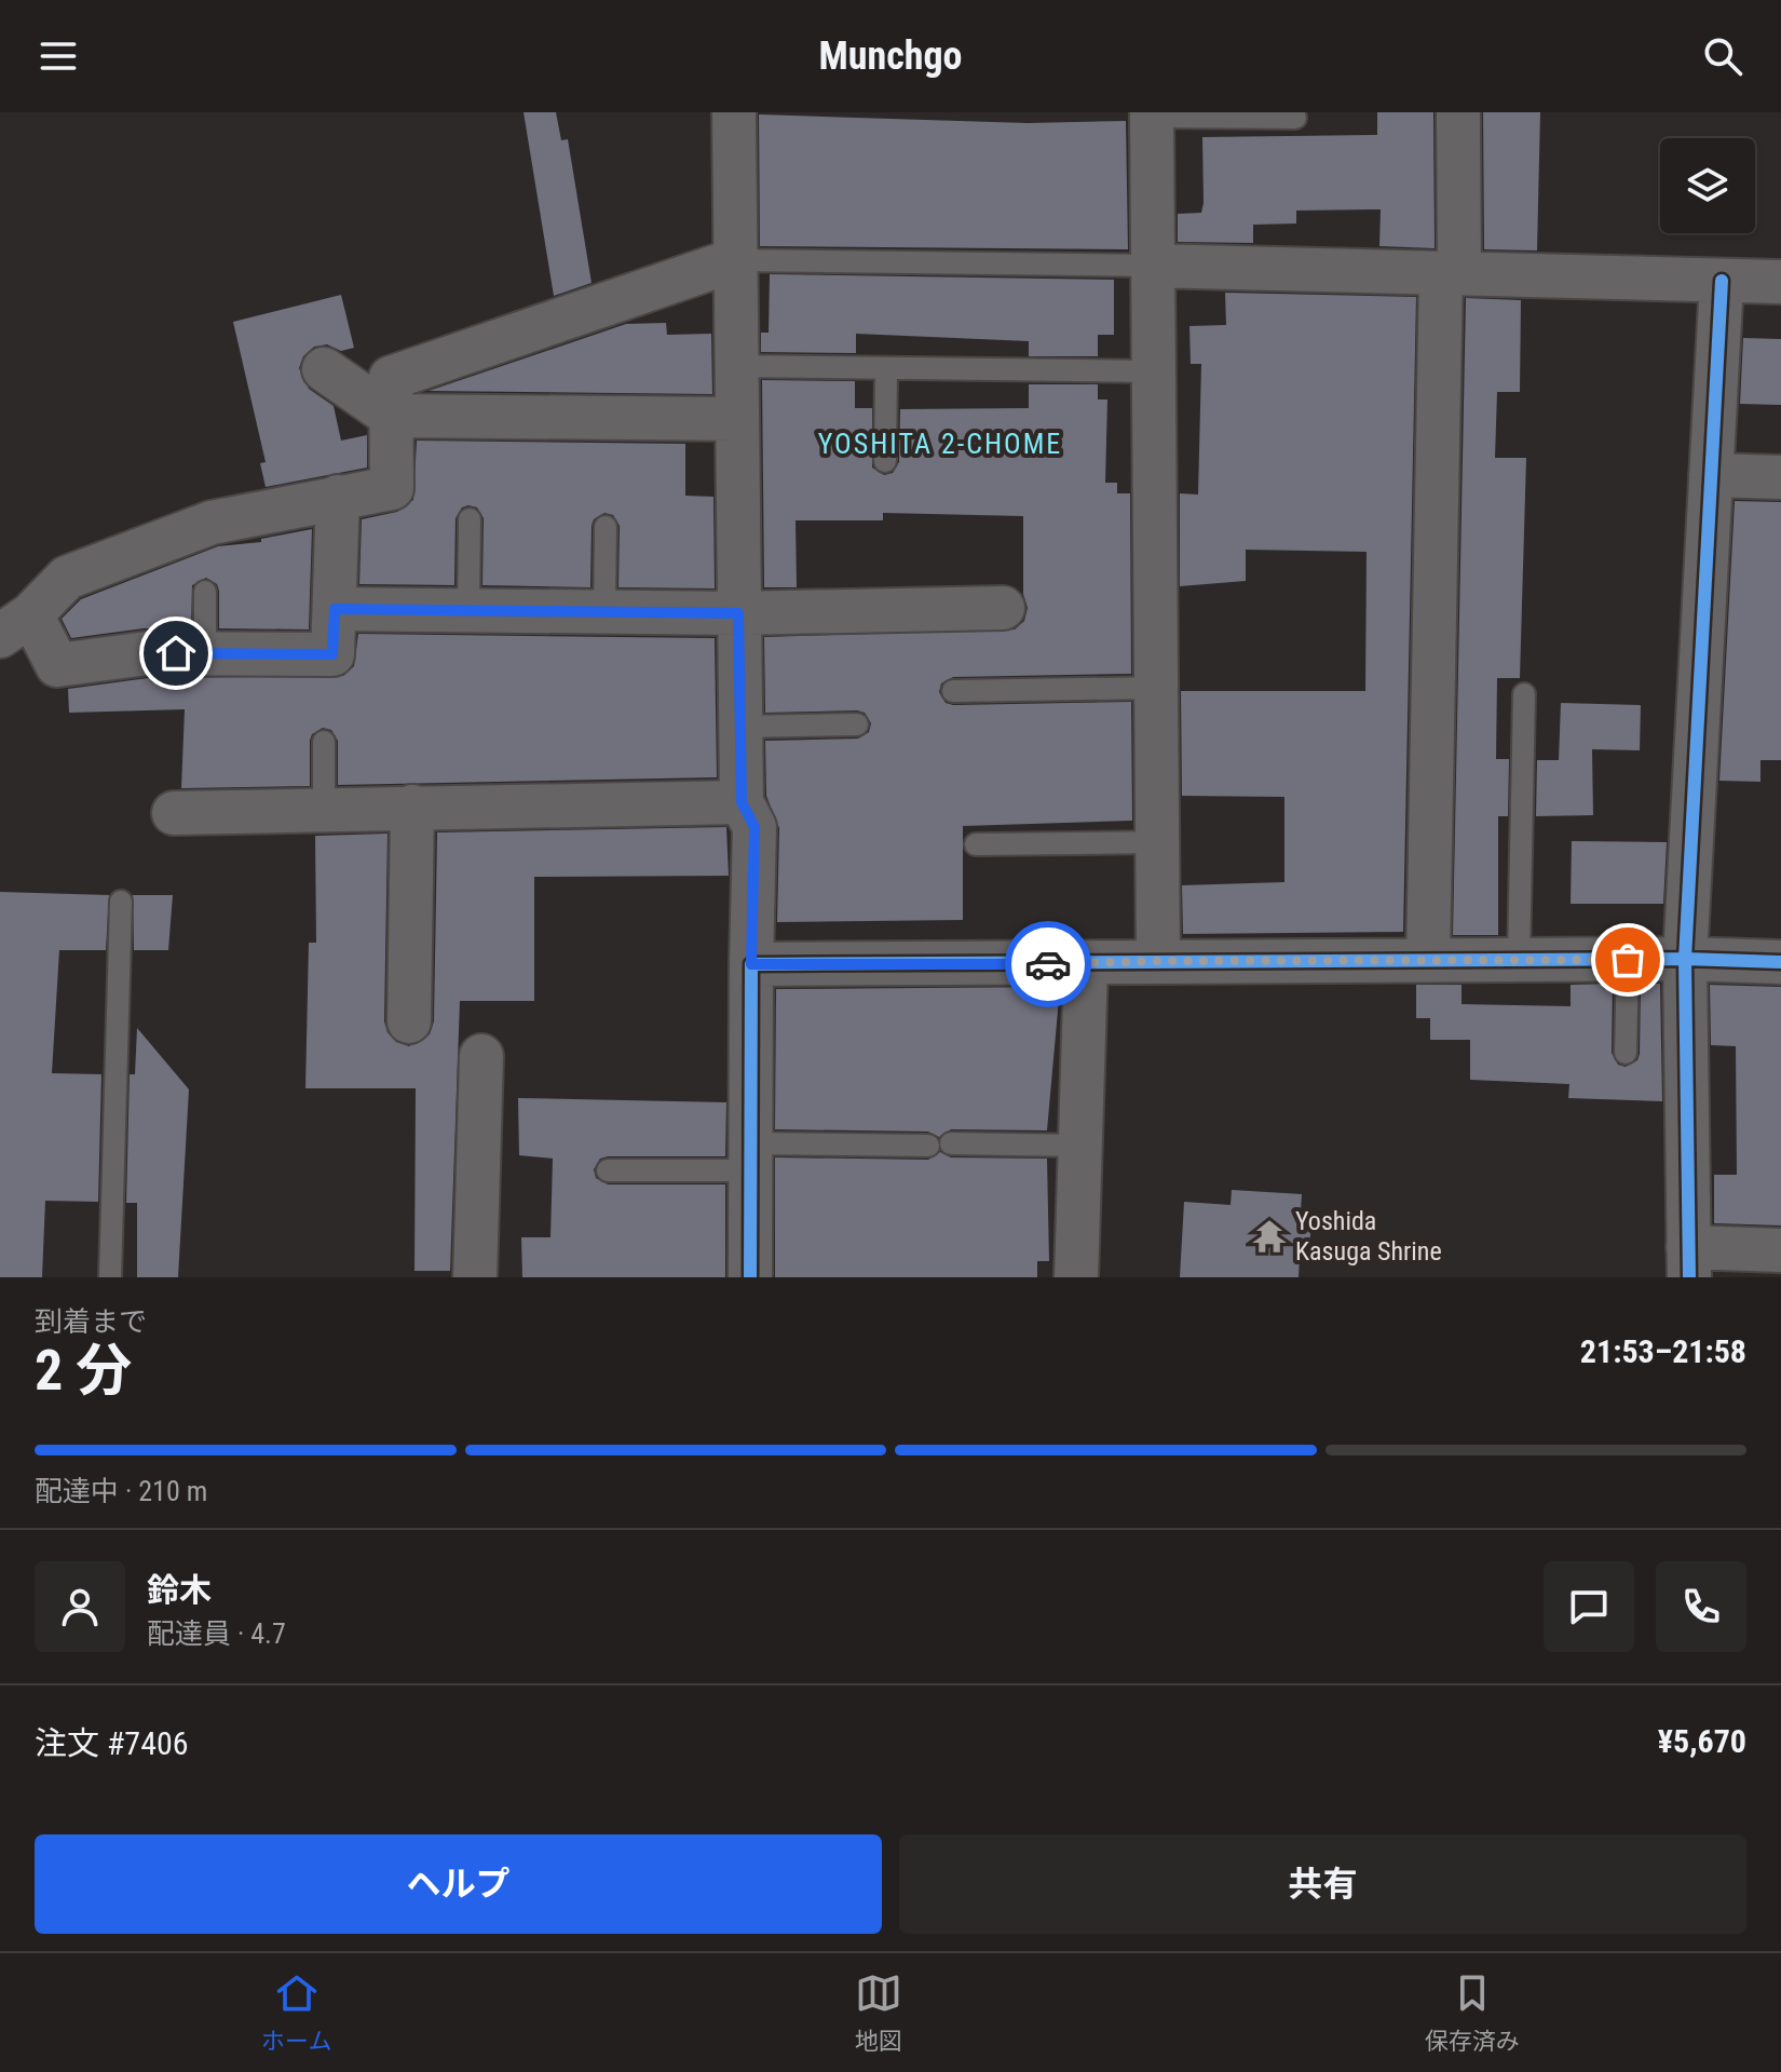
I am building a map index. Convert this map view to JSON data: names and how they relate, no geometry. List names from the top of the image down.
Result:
{
  "districts": ["YOSHITA 2-CHOME"],
  "places": {
    "temple": ["Yoshida Kasuga Shrine"]
  },
  "page": {
    "header": "Munchgo",
    "heading": ["2 分", "到着まで", "21:53–21:58"],
    "panel": [
      "鈴木",
      "配達員 · 4.7",
      "注文 #7406",
      "¥5,670"
    ],
    "bar": "配達中 · 210 m",
    "buttons": ["ヘルプ", "共有"],
    "tabs": ["ホーム", "地図", "保存済み"]
  }
}
